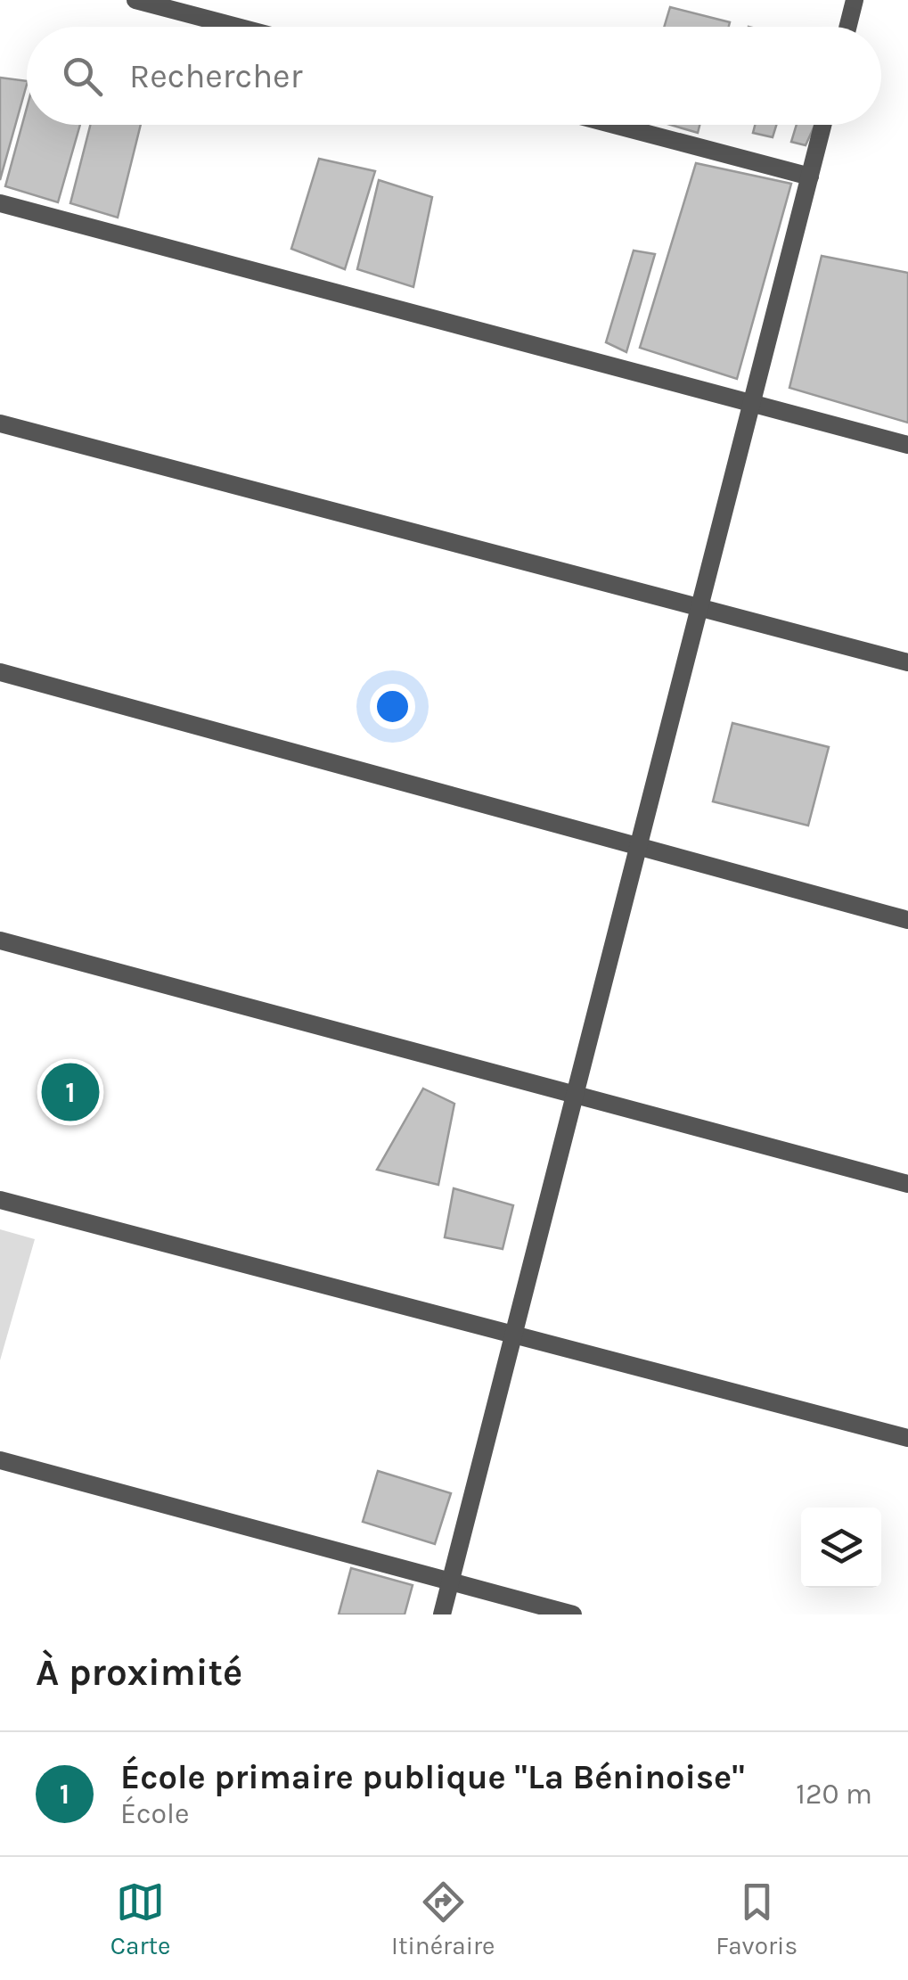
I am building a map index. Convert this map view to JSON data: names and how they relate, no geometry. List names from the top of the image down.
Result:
{
  "page": {
    "search": "Rechercher",
    "pins": "1",
    "heading": "À proximité",
    "list": [
      {
        "mark": "1",
        "name": "École primaire publique \"La Béninoise\"",
        "note": "École",
        "value": "120 m"
      }
    ],
    "nav": ["Carte", "Itinéraire", "Favoris"]
  }
}
